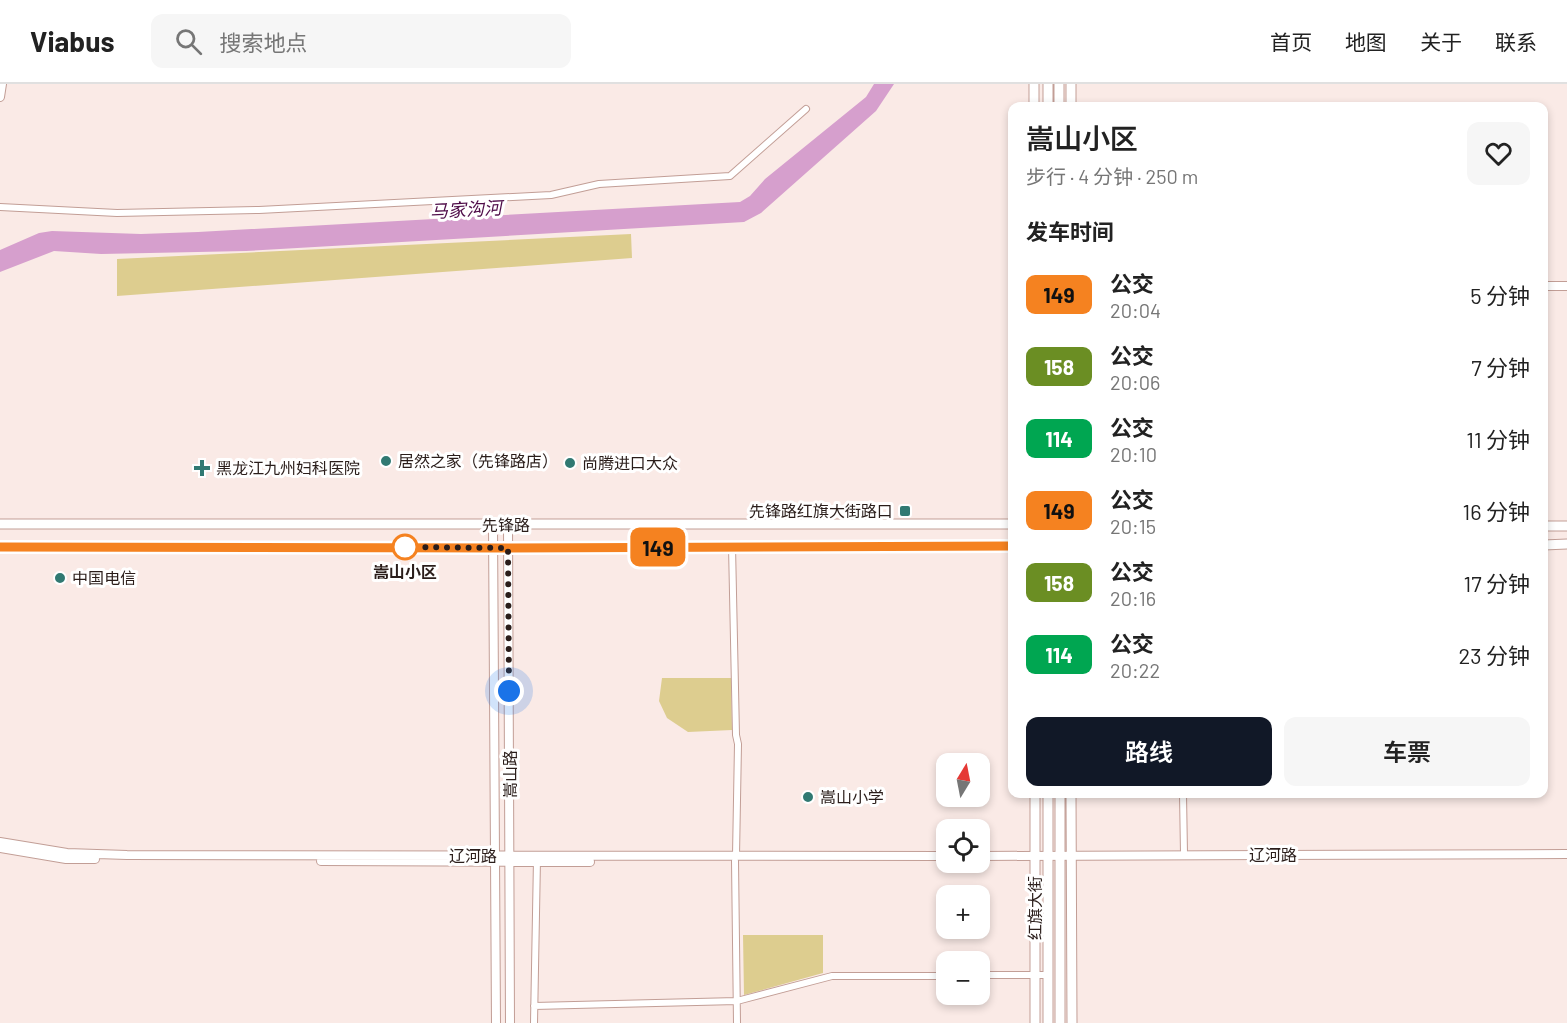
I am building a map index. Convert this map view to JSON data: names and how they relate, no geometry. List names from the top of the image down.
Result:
{
  "streets": {
    "main road": [
      "先锋路",
      "嵩山路",
      "辽河路",
      "红旗大街"
    ]
  },
  "crossings": [
    ["先锋路", "嵩山路"],
    ["嵩山路", "辽河路"],
    ["辽河路", "红旗大街"]
  ],
  "water": ["马家沟河"],
  "places": {
    "other": [
      "居然之家（先锋路店）",
      "尚腾进口大众",
      "嵩山小区",
      "中国电信",
      "嵩山小学"
    ],
    "health": ["黑龙江九州妇科医院"],
    "transit": ["先锋路红旗大街路口"]
  },
  "lines": ["bus line 149"],
  "north": "top",
  "page": {
    "header": "Viabus",
    "search": "搜索地点",
    "nav": [
      "首页",
      "地图",
      "关于",
      "联系"
    ],
    "on_map": "149",
    "heading": [
      ["嵩山小区", "步行 · 4 分钟 · 250 m"],
      "发车时间"
    ],
    "list": [
      {
        "mark": "149",
        "name": "公交",
        "note": "20:04",
        "value": "5 分钟"
      },
      {
        "mark": "158",
        "name": "公交",
        "note": "20:06",
        "value": "7 分钟"
      },
      {
        "mark": "114",
        "name": "公交",
        "note": "20:10",
        "value": "11 分钟"
      },
      {
        "mark": "149",
        "name": "公交",
        "note": "20:15",
        "value": "16 分钟"
      },
      {
        "mark": "158",
        "name": "公交",
        "note": "20:16",
        "value": "17 分钟"
      },
      {
        "mark": "114",
        "name": "公交",
        "note": "20:22",
        "value": "23 分钟"
      }
    ],
    "buttons": ["路线", "车票"],
    "map_buttons": ["+", "−"]
  }
}
